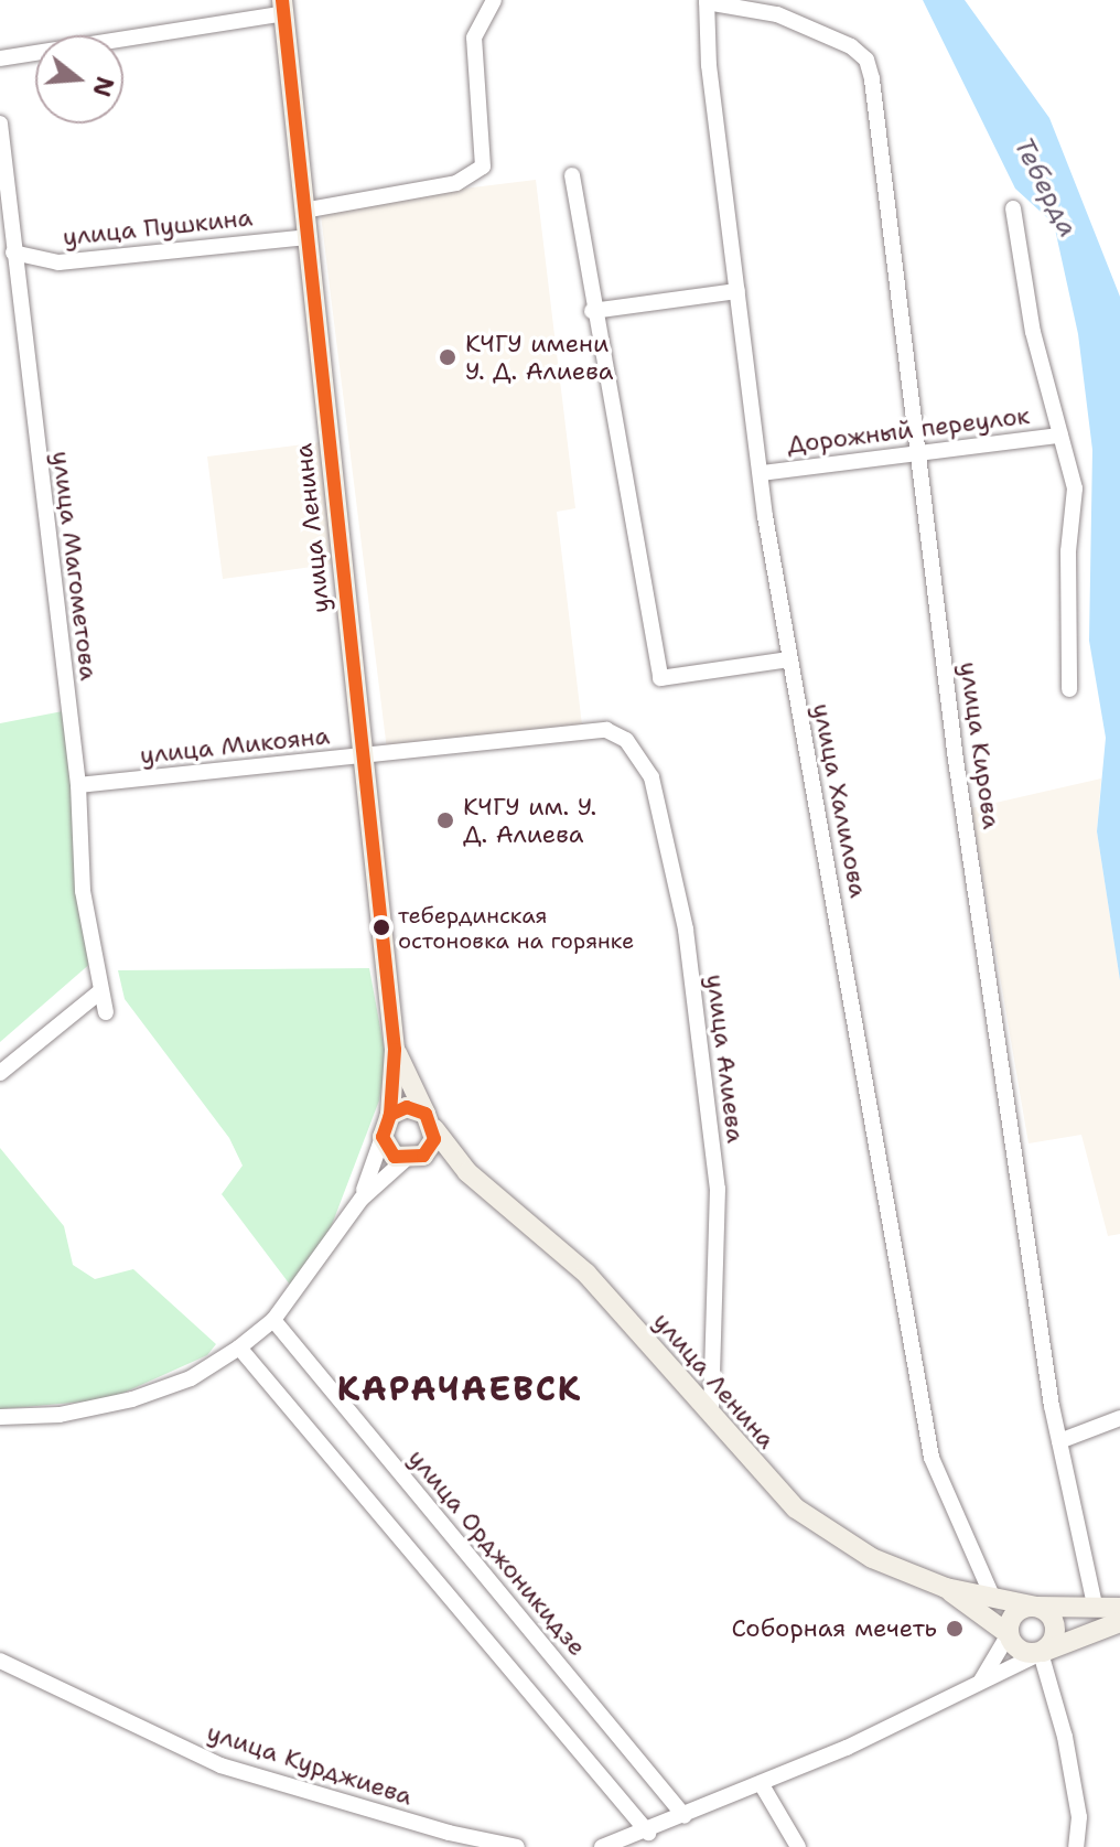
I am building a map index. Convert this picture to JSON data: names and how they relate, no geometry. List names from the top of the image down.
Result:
{
  "streets": {
    "main road": ["улица Ленина"],
    "street": [
      "улица Пушкина",
      "Дорожный переулок",
      "улица Магометова",
      "улица Микояна",
      "улица Кирова",
      "улица Халилова",
      "улица Алиева",
      "улица Орджоникидзе",
      "улица Курджиева"
    ]
  },
  "crossings": [
    ["улица Пушкина", "улица Ленина"],
    ["улица Пушкина", "улица Магометова"],
    ["Дорожный переулок", "улица Кирова"],
    ["Дорожный переулок", "улица Халилова"],
    ["улица Ленина", "улица Микояна"],
    ["улица Ленина", "улица Кирова"],
    ["улица Ленина", "улица Халилова"],
    ["улица Ленина", "улица Алиева"],
    ["улица Магометова", "улица Микояна"],
    ["улица Микояна", "улица Алиева"],
    ["улица Кирова", "улица Халилова"]
  ],
  "districts": ["КАРАЧАЕВСК"],
  "water": ["Теберда"],
  "places": [
    "КЧГУ имени У. Д. Алиева",
    "КЧГУ им. У. Д. Алиева",
    "тебердинская остоновка на горянке",
    "Соборная мечеть"
  ],
  "north": "right"
}
